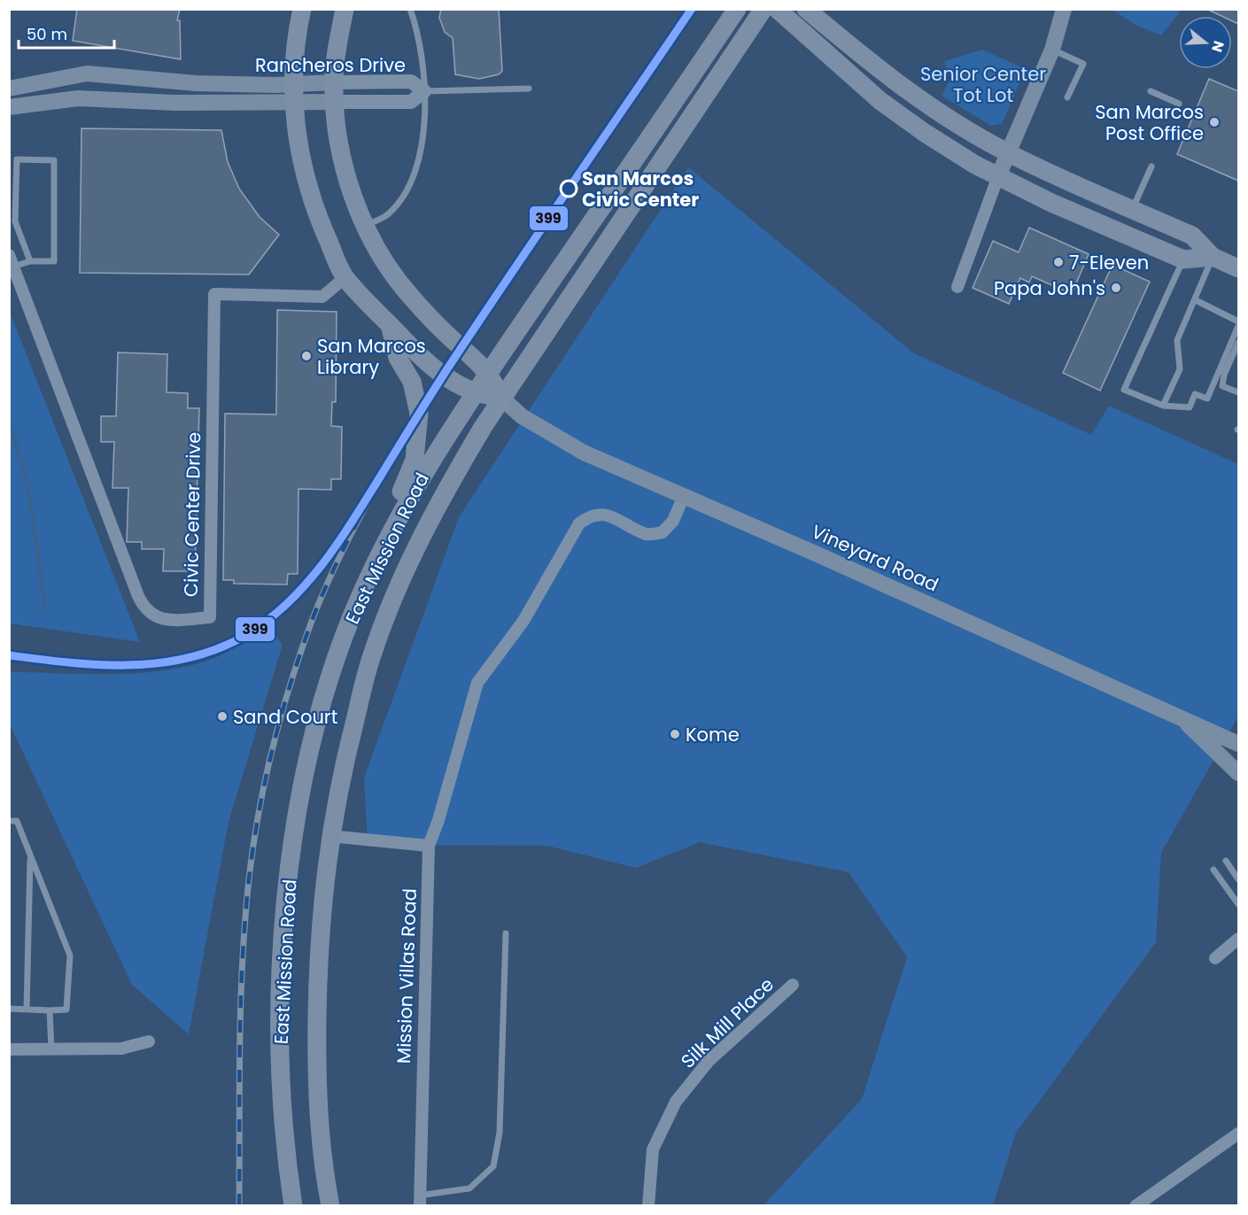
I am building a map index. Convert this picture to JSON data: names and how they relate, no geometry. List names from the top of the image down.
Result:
{
  "streets": {
    "main road": ["Rancheros Drive", "East Mission Road", "Vineyard Road"],
    "street": ["Civic Center Drive", "Mission Villas Road", "Silk Mill Place"]
  },
  "crossings": [
    ["East Mission Road", "Vineyard Road"],
    ["Vineyard Road", "Mission Villas Road"]
  ],
  "parks": ["Senior Center Tot Lot"],
  "places": [
    "San Marcos Post Office",
    "San Marcos Civic Center",
    "7-Eleven",
    "Papa John's",
    "San Marcos Library",
    "Sand Court",
    "Kome"
  ],
  "lines": ["transit line 399"],
  "scale_bar": "50 m",
  "north": "right"
}
